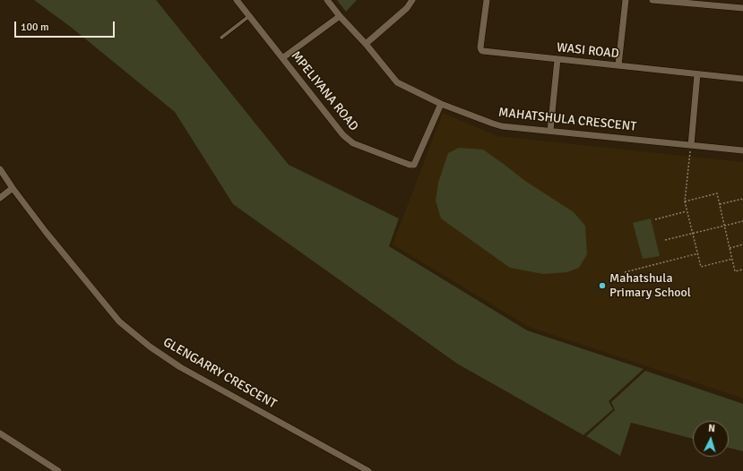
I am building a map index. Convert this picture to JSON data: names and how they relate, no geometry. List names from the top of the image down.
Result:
{
  "streets": {
    "street": [
      "WASI ROAD",
      "MPELIYANA ROAD",
      "MAHATSHULA CRESCENT",
      "GLENGARRY CRESCENT"
    ]
  },
  "crossings": [
    ["MPELIYANA ROAD", "MAHATSHULA CRESCENT"]
  ],
  "places": ["Mahatshula Primary School"],
  "scale_bar": "100 m",
  "north": "top"
}
